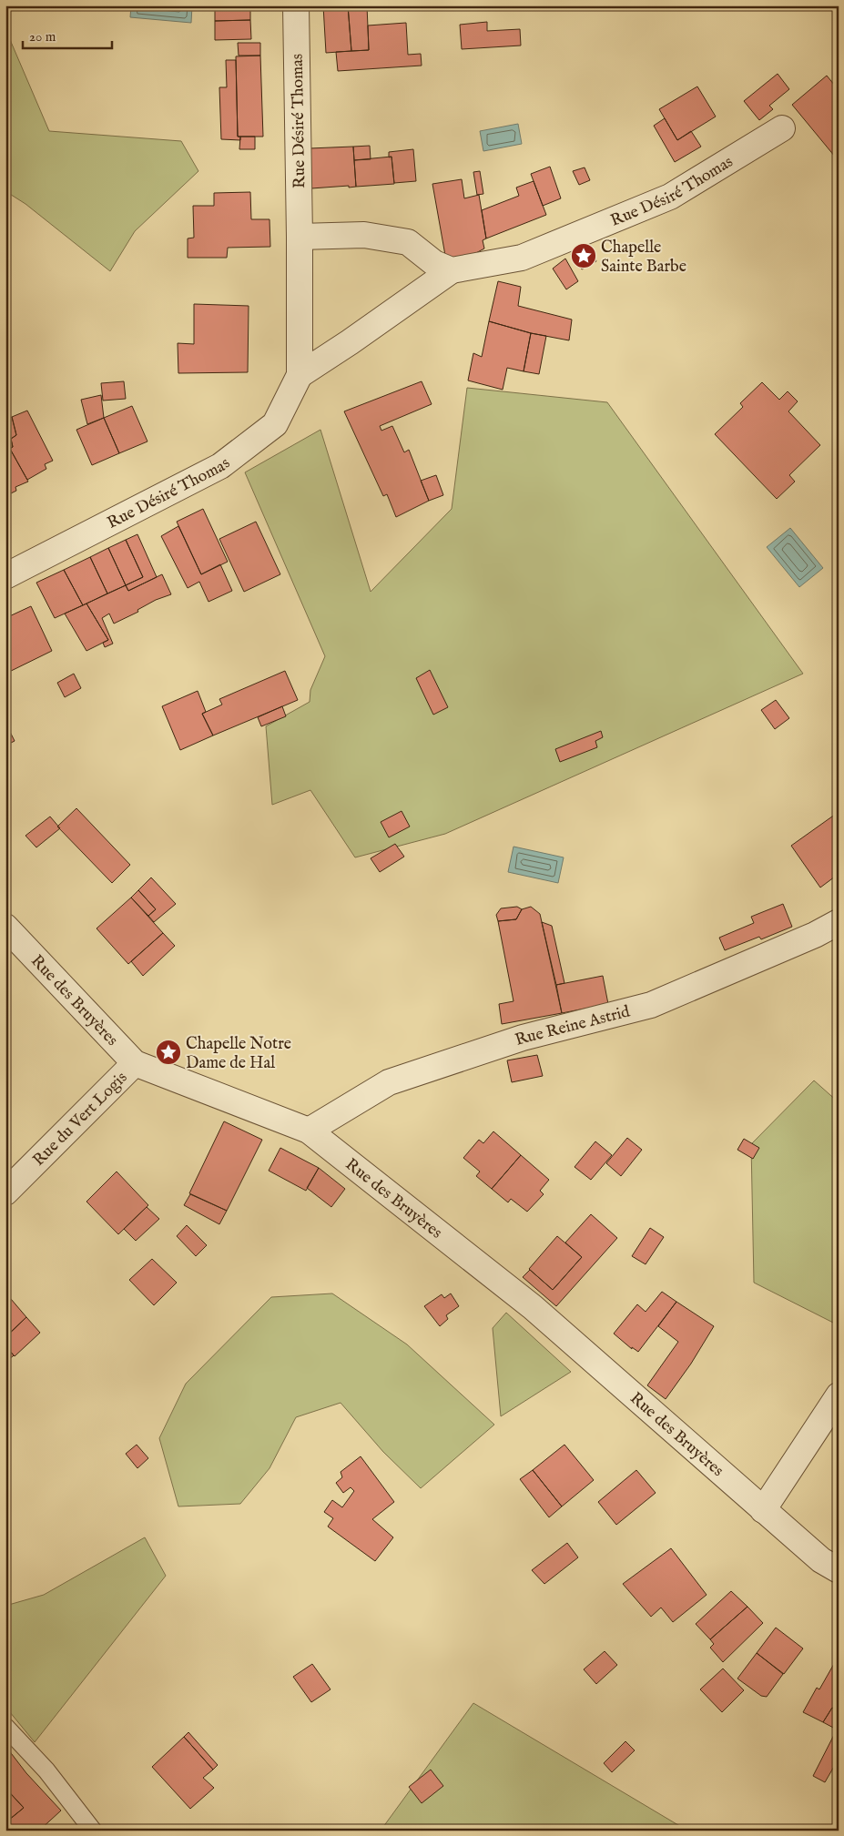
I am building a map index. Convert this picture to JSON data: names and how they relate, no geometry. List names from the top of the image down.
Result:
{
  "streets": {
    "street": [
      "Rue Désiré Thomas",
      "Rue des Bruyères",
      "Rue Reine Astrid",
      "Rue du Vert Logis"
    ]
  },
  "crossings": [
    ["Rue des Bruyères", "Rue Reine Astrid"],
    ["Rue des Bruyères", "Rue du Vert Logis"]
  ],
  "places": {
    "place": ["Chapelle Sainte Barbe", "Chapelle Notre Dame de Hal"]
  },
  "scale_bar": "20 m"
}
